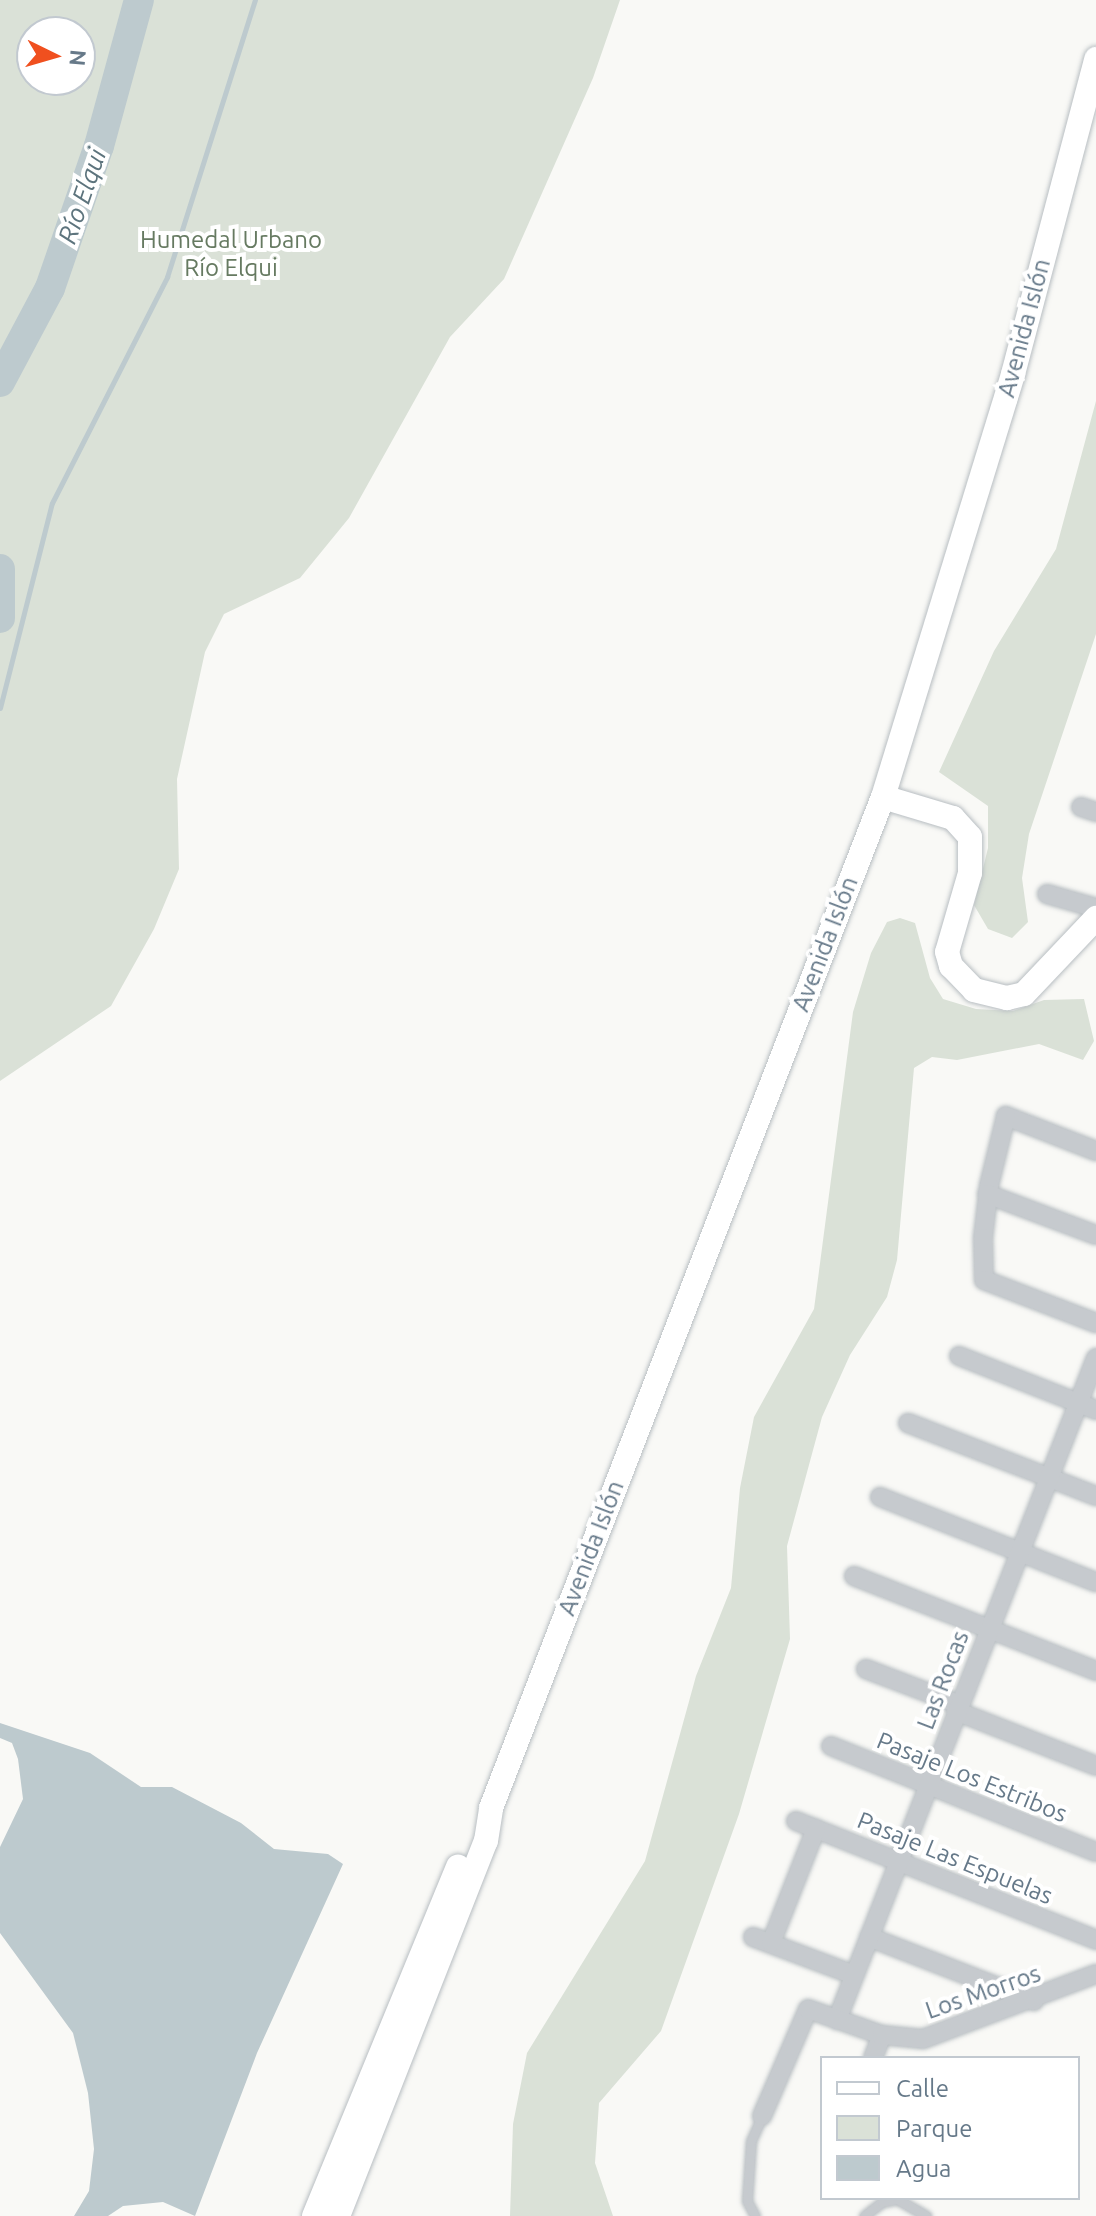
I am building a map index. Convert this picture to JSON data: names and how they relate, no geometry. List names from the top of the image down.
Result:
{
  "streets": {
    "main road": ["Avenida Islón"],
    "street": [
      "Las Rocas",
      "Pasaje Los Estribos",
      "Pasaje Las Espuelas",
      "Los Morros"
    ]
  },
  "crossings": [
    ["Las Rocas", "Pasaje Los Estribos"],
    ["Las Rocas", "Pasaje Las Espuelas"],
    ["Las Rocas", "Los Morros"]
  ],
  "water": ["Río Elqui"],
  "parks": ["Humedal Urbano Río Elqui"],
  "legend": ["Calle", "Parque", "Agua"],
  "north": "right"
}
